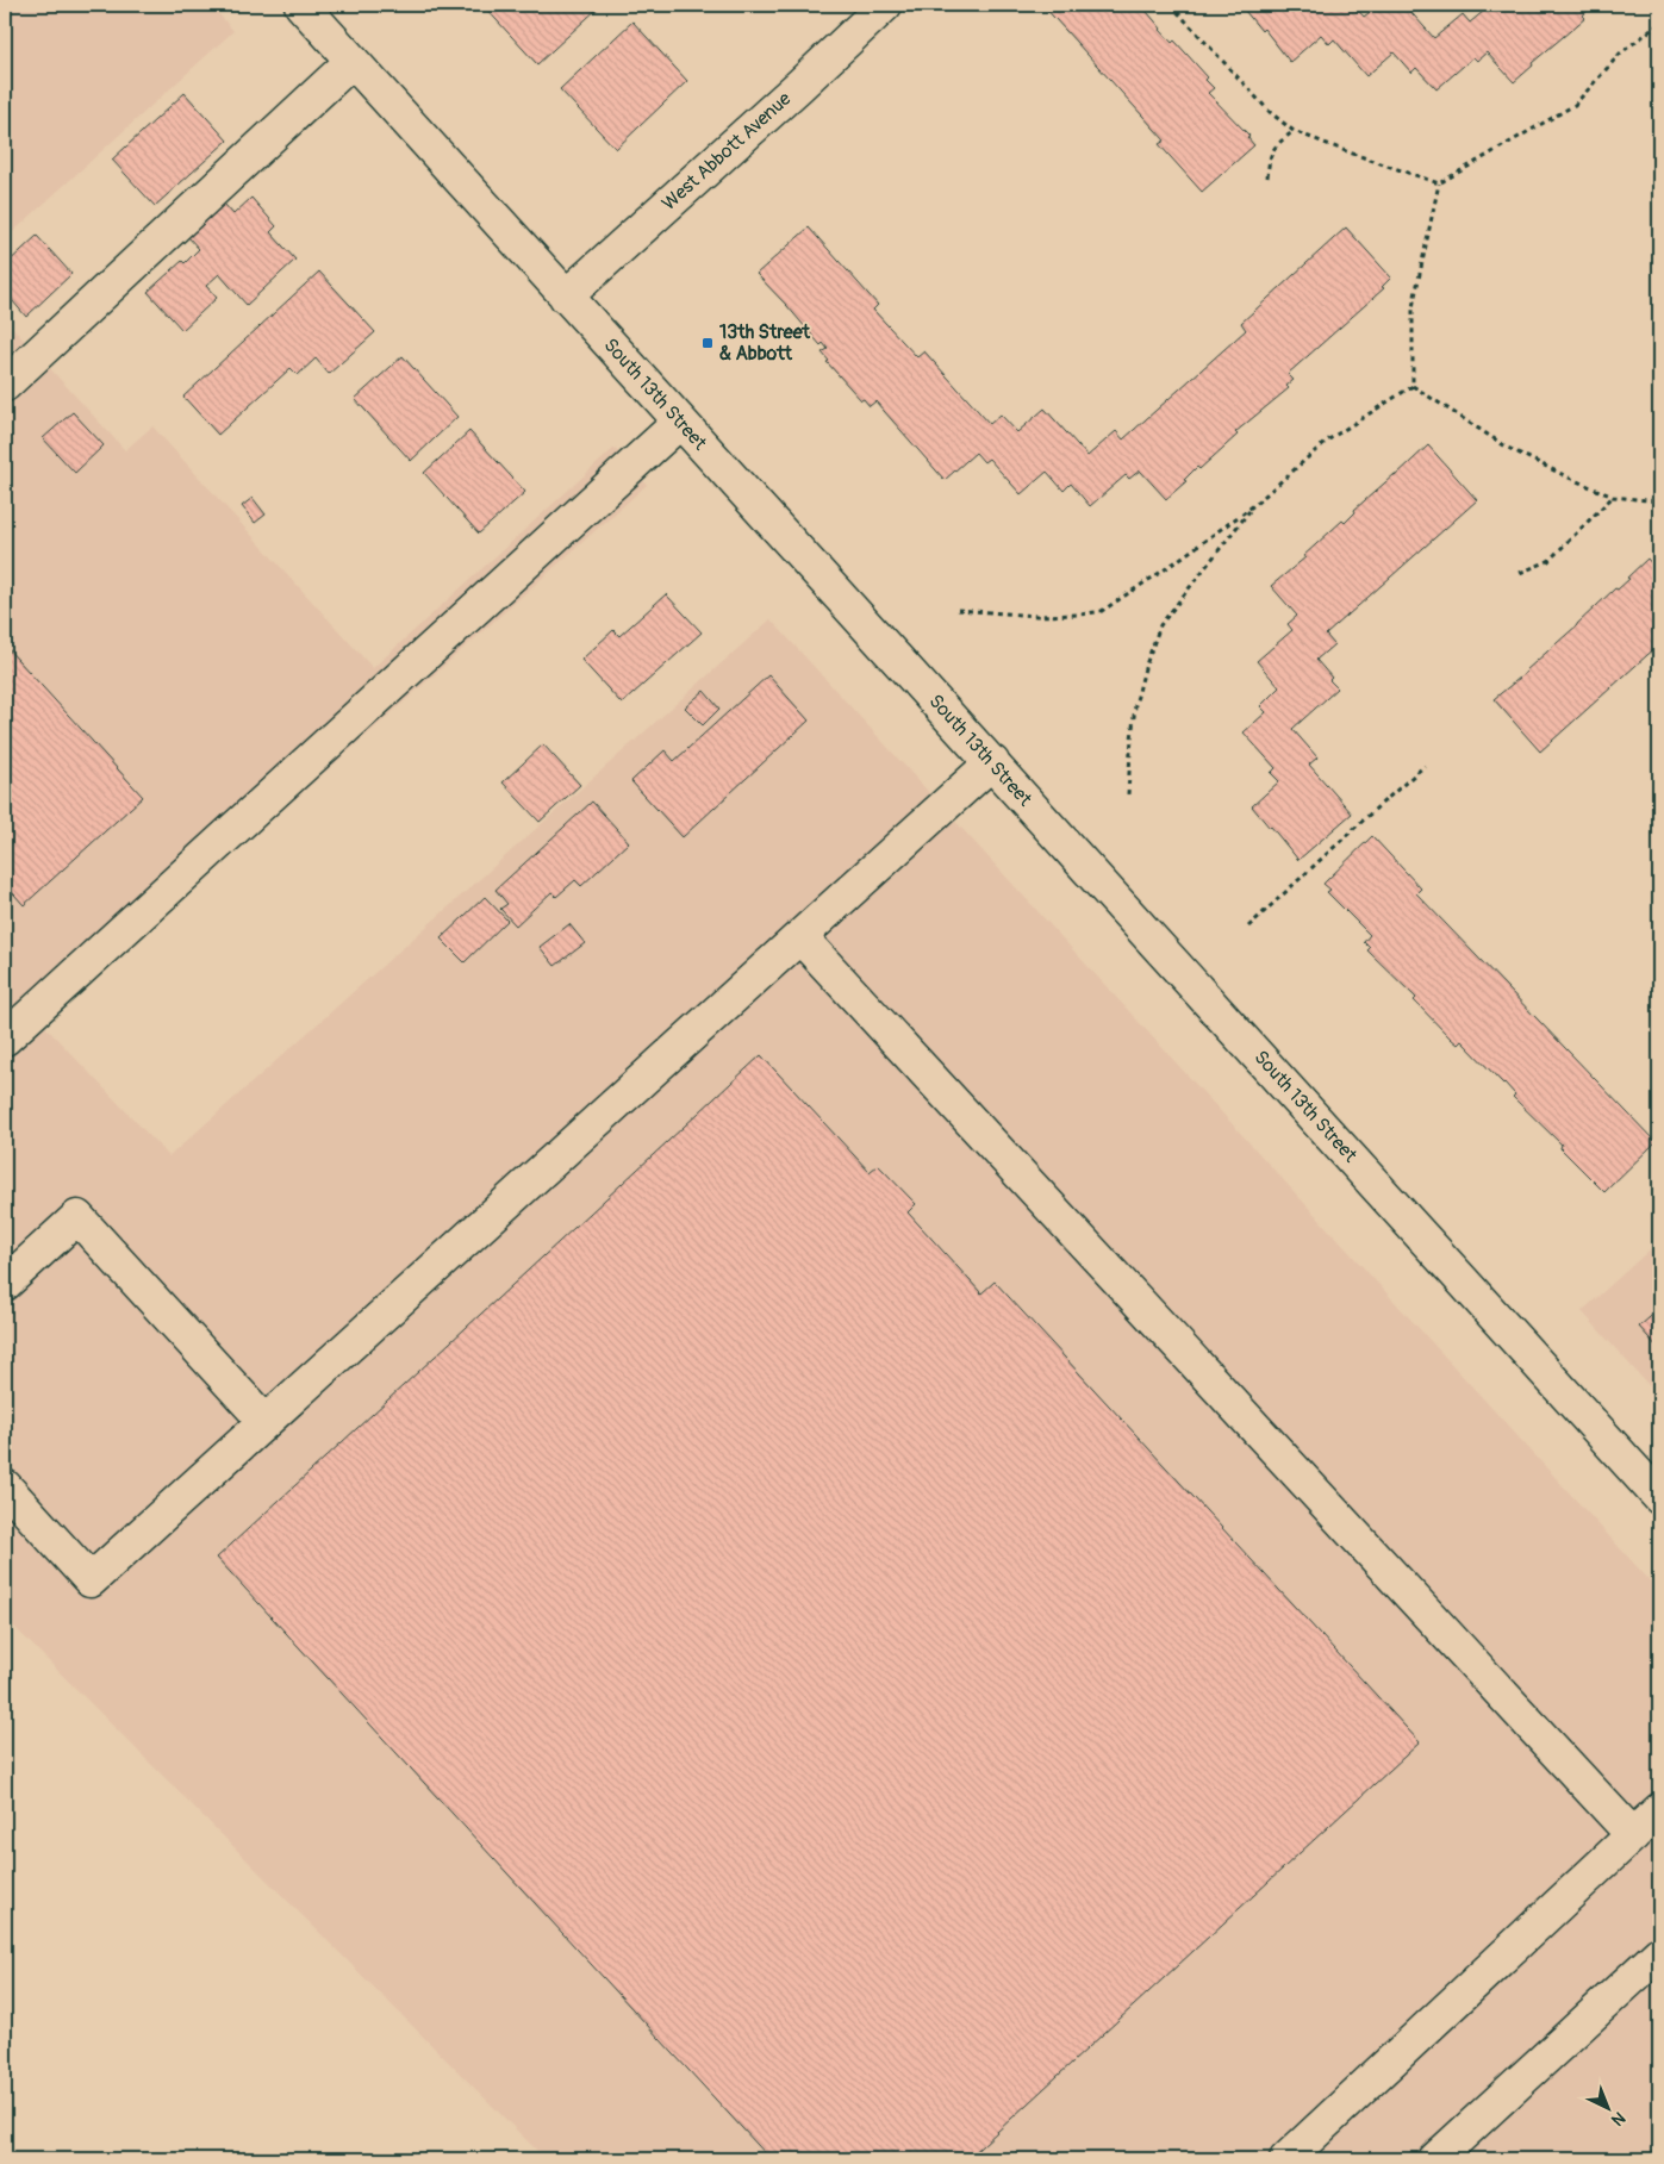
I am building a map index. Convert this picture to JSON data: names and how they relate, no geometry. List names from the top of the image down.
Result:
{
  "streets": {
    "street": ["West Abbott Avenue", "South 13th Street"]
  },
  "crossings": [
    ["West Abbott Avenue", "South 13th Street"]
  ],
  "places": {
    "transit": ["13th Street & Abbott"]
  },
  "north": "bottom right"
}
